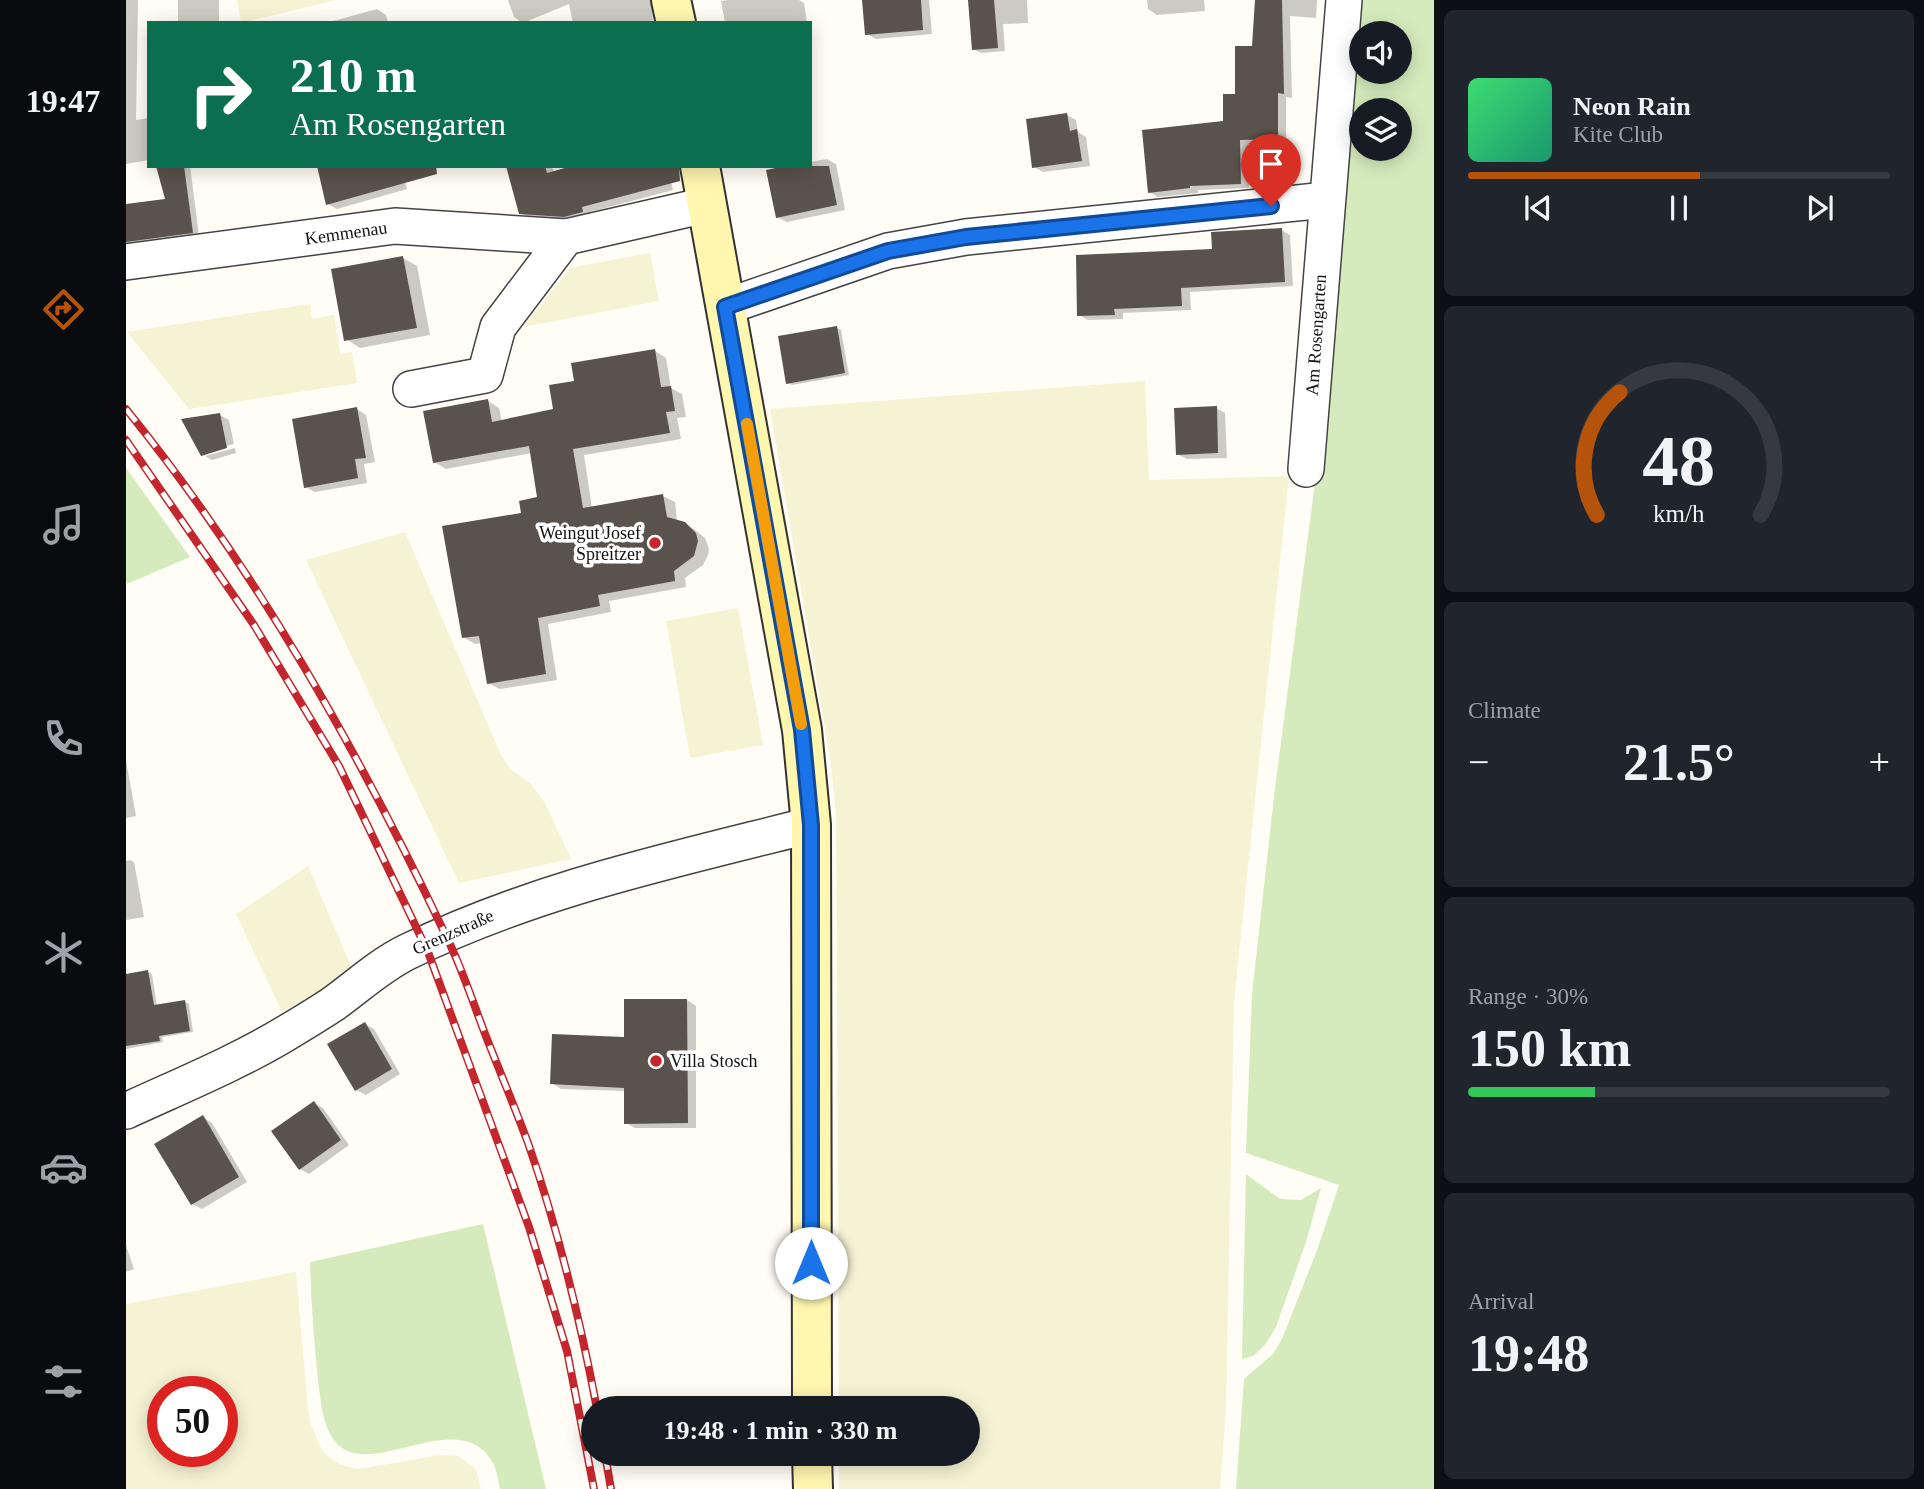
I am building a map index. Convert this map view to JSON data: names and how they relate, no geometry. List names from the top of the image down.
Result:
{
  "streets": {
    "street": ["Kemmenau", "Am Rosengarten", "Grenzstraße"]
  },
  "places": ["Weingut Josef Spreitzer", "Villa Stosch"],
  "page": {
    "tabs": "19:47",
    "turn": ["210 m", "Am Rosengarten"],
    "song": ["Neon Rain", "Kite Club"],
    "tile": [
      "Climate",
      ["Range · 30%", "150 km"],
      ["Arrival", "19:48"]
    ],
    "heat": ["−", "21.5°", "+"],
    "limit": "50",
    "trip": "19:48 · 1 min · 330 m",
    "gauge": ["48", "km/h"]
  }
}
